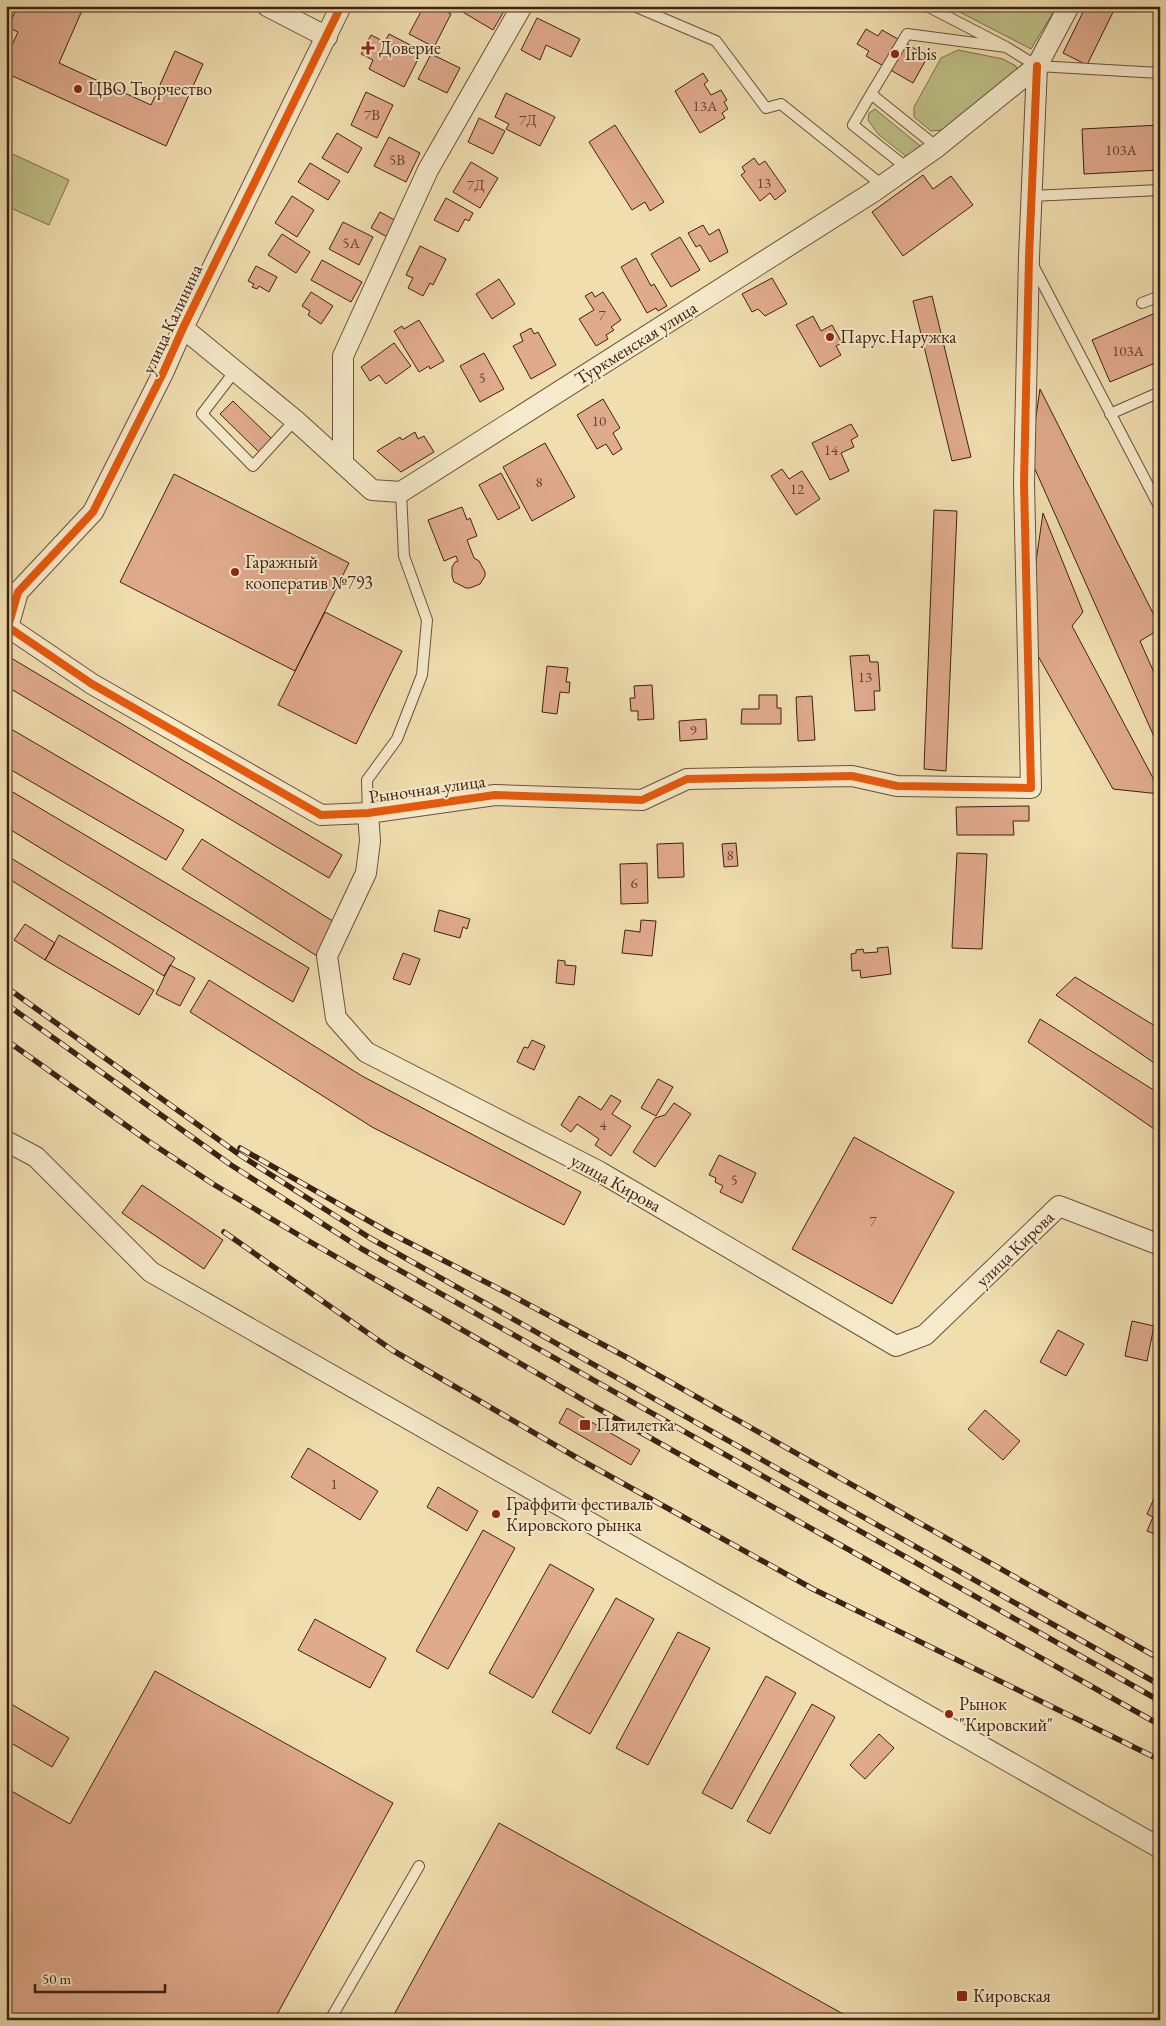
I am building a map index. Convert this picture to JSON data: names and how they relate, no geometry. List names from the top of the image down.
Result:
{
  "streets": {
    "street": [
      "улица Калинина",
      "Туркменская улица",
      "Рыночная улица",
      "улица Кирова"
    ]
  },
  "crossings": [
    ["улица Калинина", "Рыночная улица"],
    ["Рыночная улица", "улица Кирова"]
  ],
  "places": {
    "health": ["Доверие"],
    "other": [
      "Irbis",
      "ЦВО Творчество",
      "Парус.Наружка",
      "Гаражный кооператив №793",
      "Граффити фестиваль Кировского рынка",
      "Рынок \"Кировский\""
    ],
    "transit": ["Пятилетка", "Кировская"]
  },
  "house_numbers": [
    "13А",
    "7В",
    "7Д",
    "103А",
    "5В",
    "13",
    "7Д",
    "5А",
    "7",
    "103А",
    "5",
    "10",
    "14",
    "8",
    "12",
    "13",
    "9",
    "8",
    "6",
    "4",
    "5",
    "7",
    "1"
  ],
  "scale_bar": "50 m"
}
